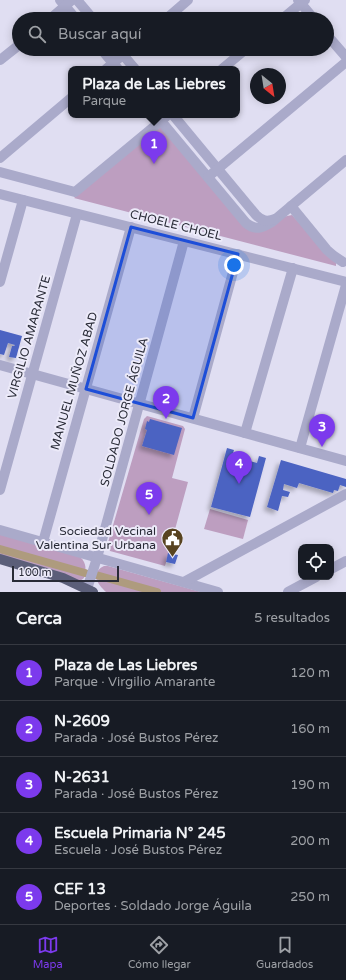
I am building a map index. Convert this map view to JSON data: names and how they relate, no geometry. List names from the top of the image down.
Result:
{
  "streets": {
    "street": [
      "CHOELE CHOEL",
      "VIRGILIO AMARANTE",
      "MANUEL MUÑOZ ABAD",
      "SOLDADO JORGE ÁGUILA"
    ]
  },
  "crossings": [
    ["CHOELE CHOEL", "VIRGILIO AMARANTE"],
    ["CHOELE CHOEL", "MANUEL MUÑOZ ABAD"],
    ["CHOELE CHOEL", "SOLDADO JORGE ÁGUILA"]
  ],
  "places": {
    "public building": ["Sociedad Vecinal Valentina Sur Urbana"]
  },
  "scale_bar": "100 m",
  "north": "bottom right",
  "page": {
    "search": "Buscar aquí",
    "popup": ["Plaza de Las Liebres", "Parque"],
    "pins": [
      "1",
      "2",
      "3",
      "4",
      "5"
    ],
    "scale": "100 m",
    "heading": ["Cerca", "5 resultados"],
    "list": [
      {
        "mark": "1",
        "name": "Plaza de Las Liebres",
        "note": "Parque · Virgilio Amarante",
        "value": "120 m"
      },
      {
        "mark": "2",
        "name": "N-2609",
        "note": "Parada · José Bustos Pérez",
        "value": "160 m"
      },
      {
        "mark": "3",
        "name": "N-2631",
        "note": "Parada · José Bustos Pérez",
        "value": "190 m"
      },
      {
        "mark": "4",
        "name": "Escuela Primaria N° 245",
        "note": "Escuela · José Bustos Pérez",
        "value": "200 m"
      },
      {
        "mark": "5",
        "name": "CEF 13",
        "note": "Deportes · Soldado Jorge Águila",
        "value": "250 m"
      }
    ],
    "nav": ["Mapa", "Cómo llegar", "Guardados"]
  }
}
